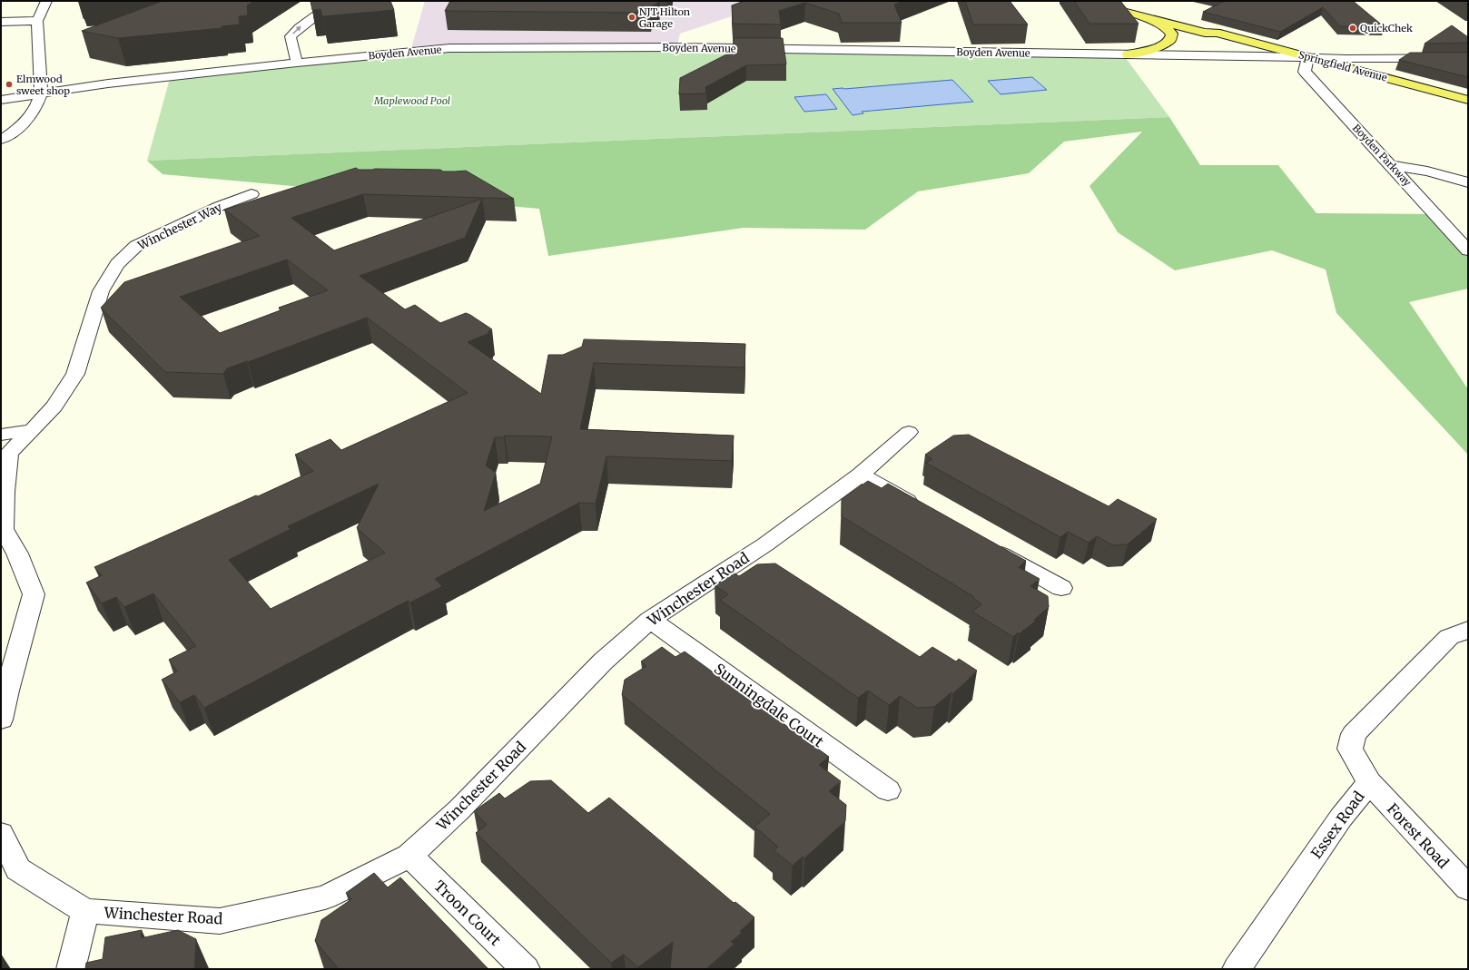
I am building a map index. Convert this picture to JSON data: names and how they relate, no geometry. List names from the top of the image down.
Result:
{
  "streets": {
    "main road": ["Springfield Avenue"],
    "street": [
      "Boyden Avenue",
      "Boyden Parkway",
      "Winchester Way",
      "Winchester Road",
      "Sunningdale Court",
      "Essex Road",
      "Forest Road",
      "Troon Court"
    ]
  },
  "crossings": [
    ["Boyden Avenue", "Springfield Avenue"],
    ["Boyden Avenue", "Boyden Parkway"],
    ["Springfield Avenue", "Boyden Parkway"],
    ["Winchester Road", "Sunningdale Court"],
    ["Winchester Road", "Troon Court"],
    ["Essex Road", "Forest Road"]
  ],
  "parks": ["Maplewood Pool"],
  "places": ["NJT Hilton Garage", "QuickChek", "Elmwood sweet shop"]
}
